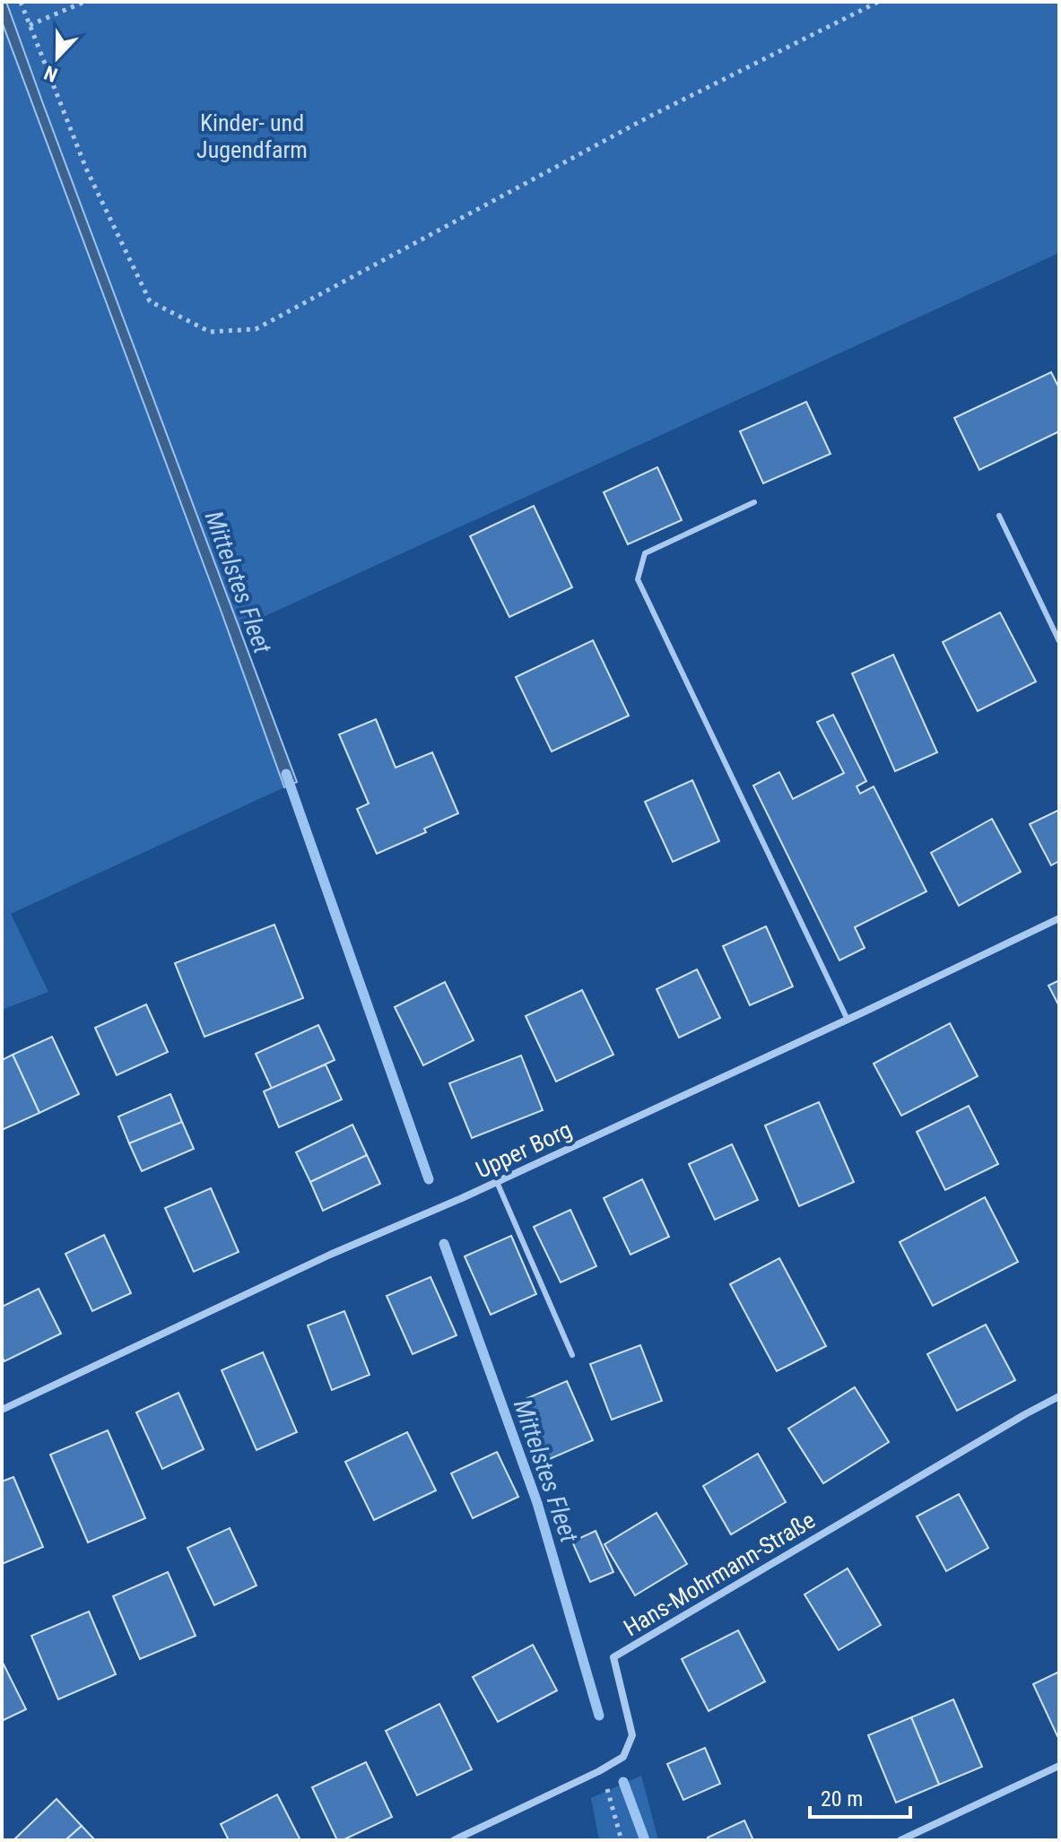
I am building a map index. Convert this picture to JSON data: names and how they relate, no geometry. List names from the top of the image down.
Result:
{
  "streets": {
    "street": ["Upper Borg", "Hans-Mohrmann-Straße"]
  },
  "water": ["Mittelstes Fleet"],
  "parks": ["Kinder- und Jugendfarm"],
  "scale_bar": "20 m",
  "north": "bottom"
}
